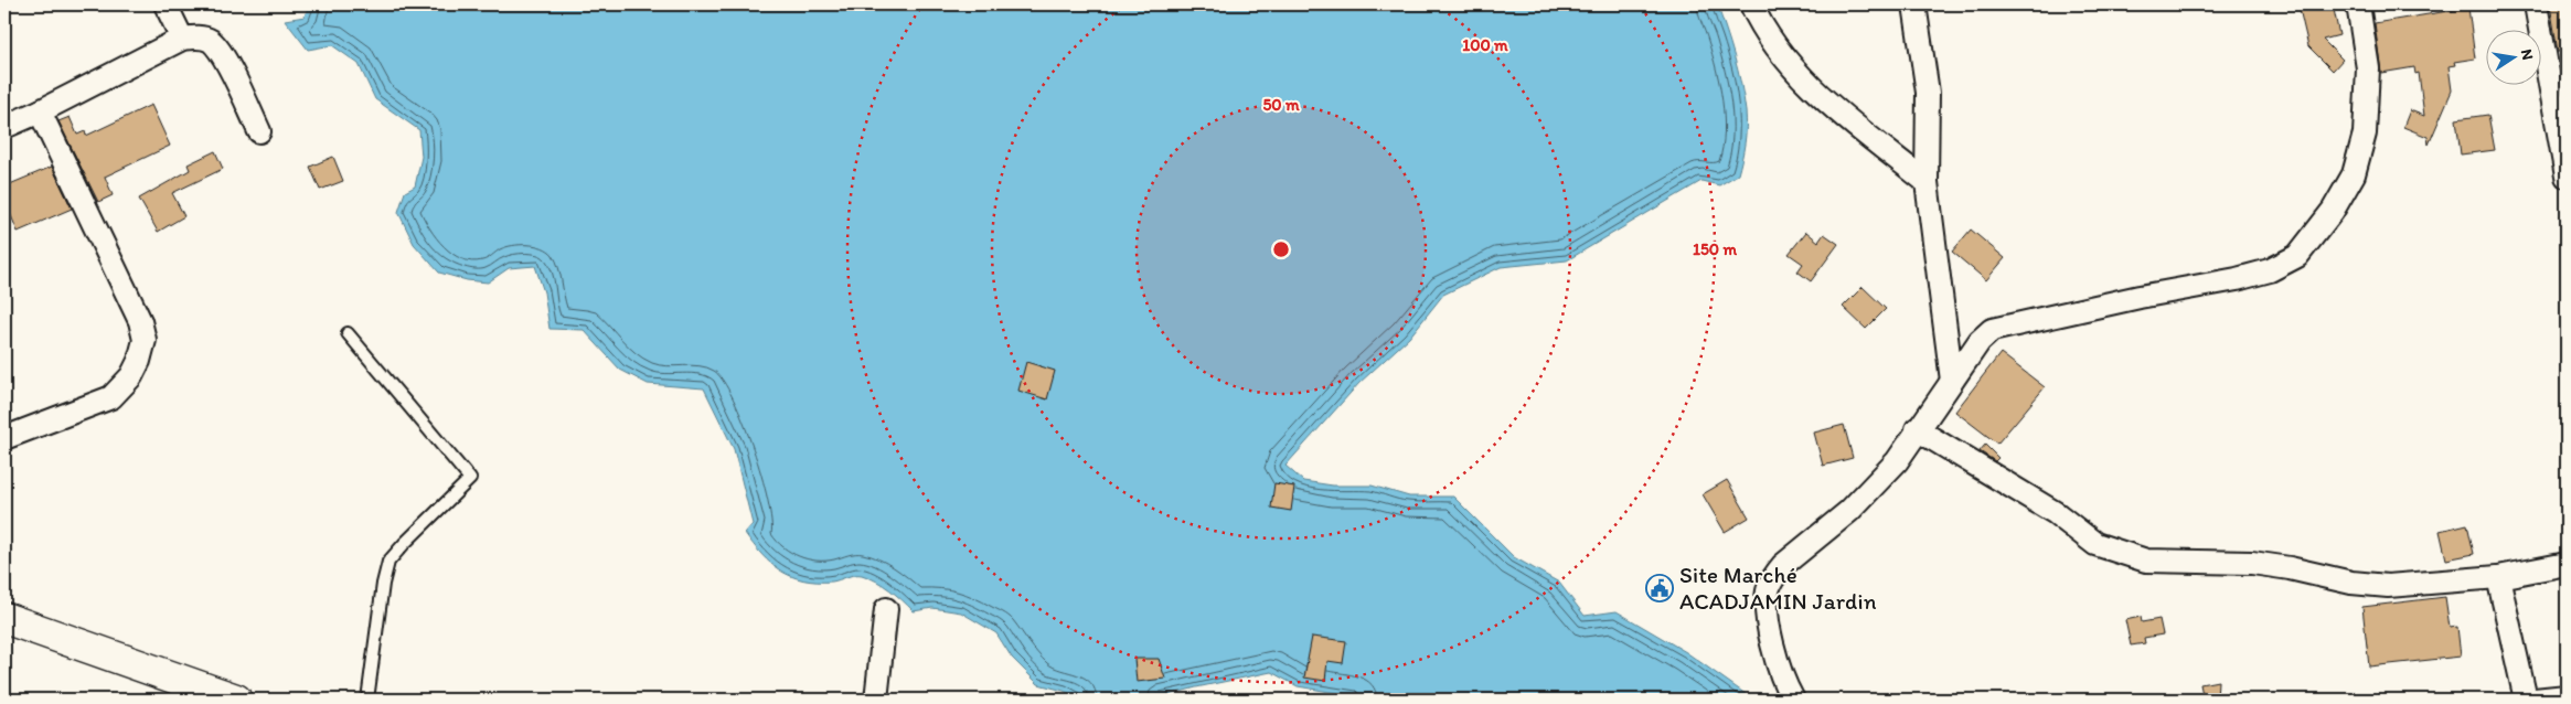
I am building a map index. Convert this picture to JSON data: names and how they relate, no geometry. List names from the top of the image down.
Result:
{
  "places": {
    "public building": ["Site Marché ACADJAMIN Jardin"]
  },
  "north": "right",
  "rings": ["100 m", "50 m", "150 m"]
}
